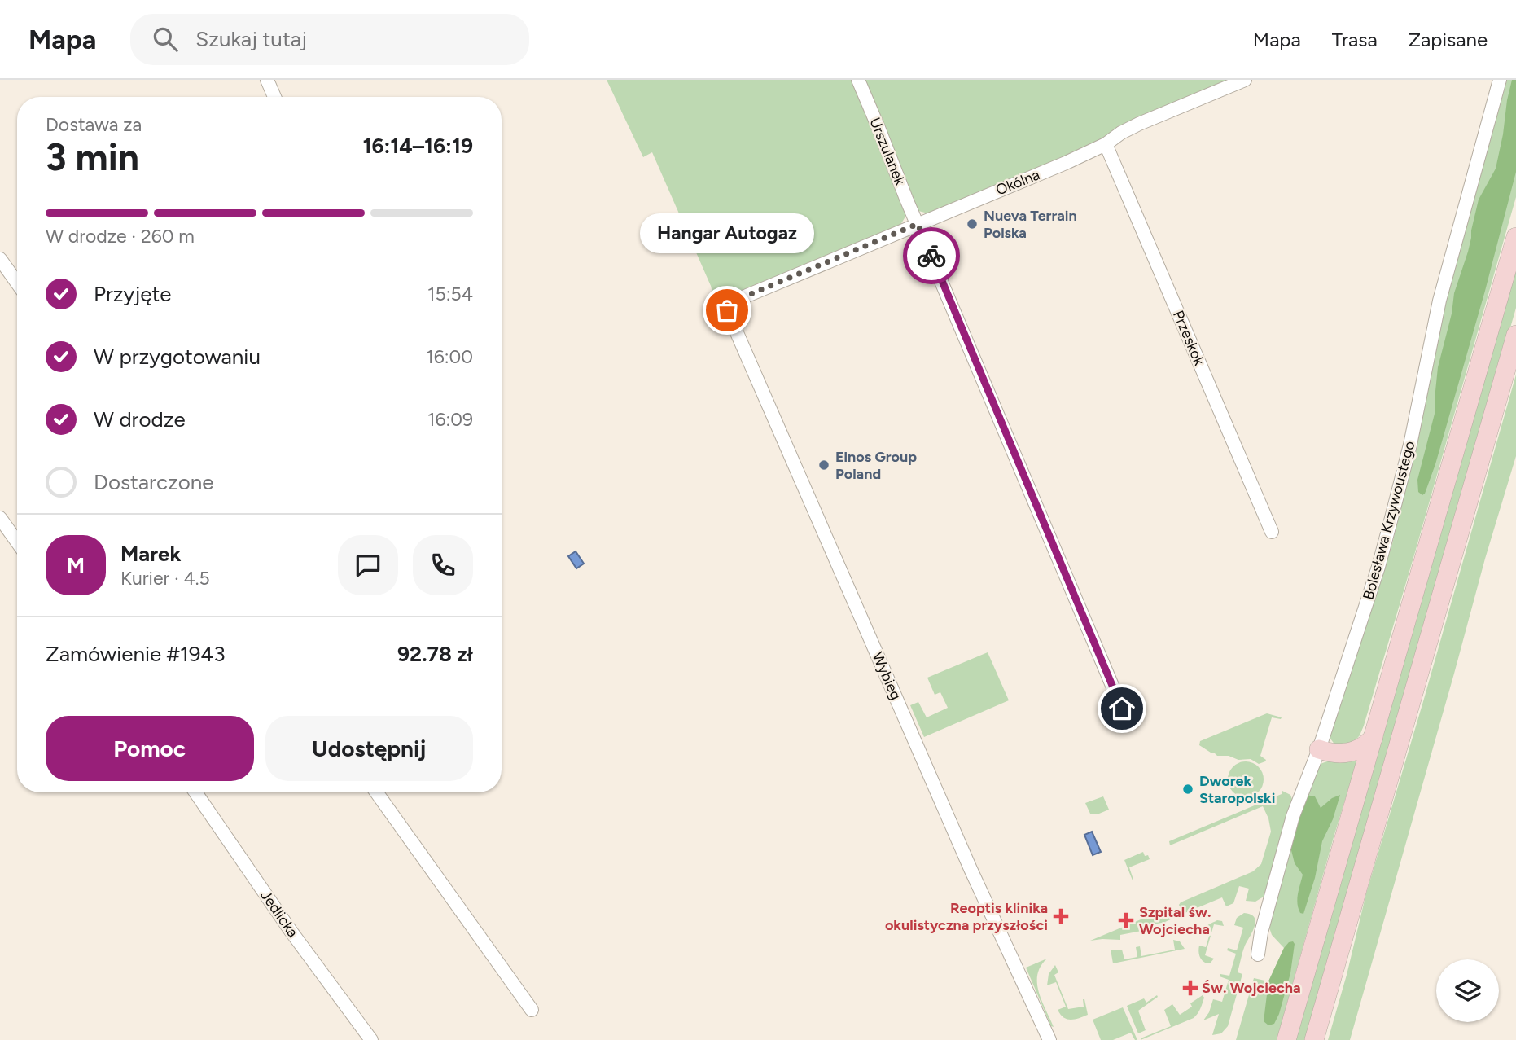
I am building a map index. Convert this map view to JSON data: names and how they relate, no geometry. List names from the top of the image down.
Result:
{
  "streets": {
    "street": [
      "Urszulanek",
      "Okólna",
      "Przeskok",
      "Bolesława Krzywoustego",
      "Wybieg",
      "Jedlicka"
    ]
  },
  "crossings": [
    ["Urszulanek", "Okólna"],
    ["Okólna", "Przeskok"],
    ["Okólna", "Wybieg"]
  ],
  "places": {
    "other": [
      "Nueva Terrain Polska",
      "Hangar Autogaz",
      "Elnos Group Poland",
      "Dworek Staropolski"
    ],
    "health": ["Reoptis klinika okulistyczna przyszłości", "Szpital św. Wojciecha", "Św. Wojciecha"]
  },
  "page": {
    "header": "Mapa",
    "search": "Szukaj tutaj",
    "nav": ["Mapa", "Trasa", "Zapisane"],
    "heading": ["3 min", "Dostawa za", "16:14–16:19"],
    "panel": [
      "Marek",
      "Kurier · 4.5",
      "Zamówienie #1943",
      "92.78 zł"
    ],
    "bar": "W drodze · 260 m",
    "bubble": "Hangar Autogaz",
    "list": [
      ["Przyjęte", "15:54"],
      ["W przygotowaniu", "16:00"],
      ["W drodze", "16:09"],
      "Dostarczone"
    ],
    "round": "M",
    "buttons": ["Pomoc", "Udostępnij"]
  }
}
